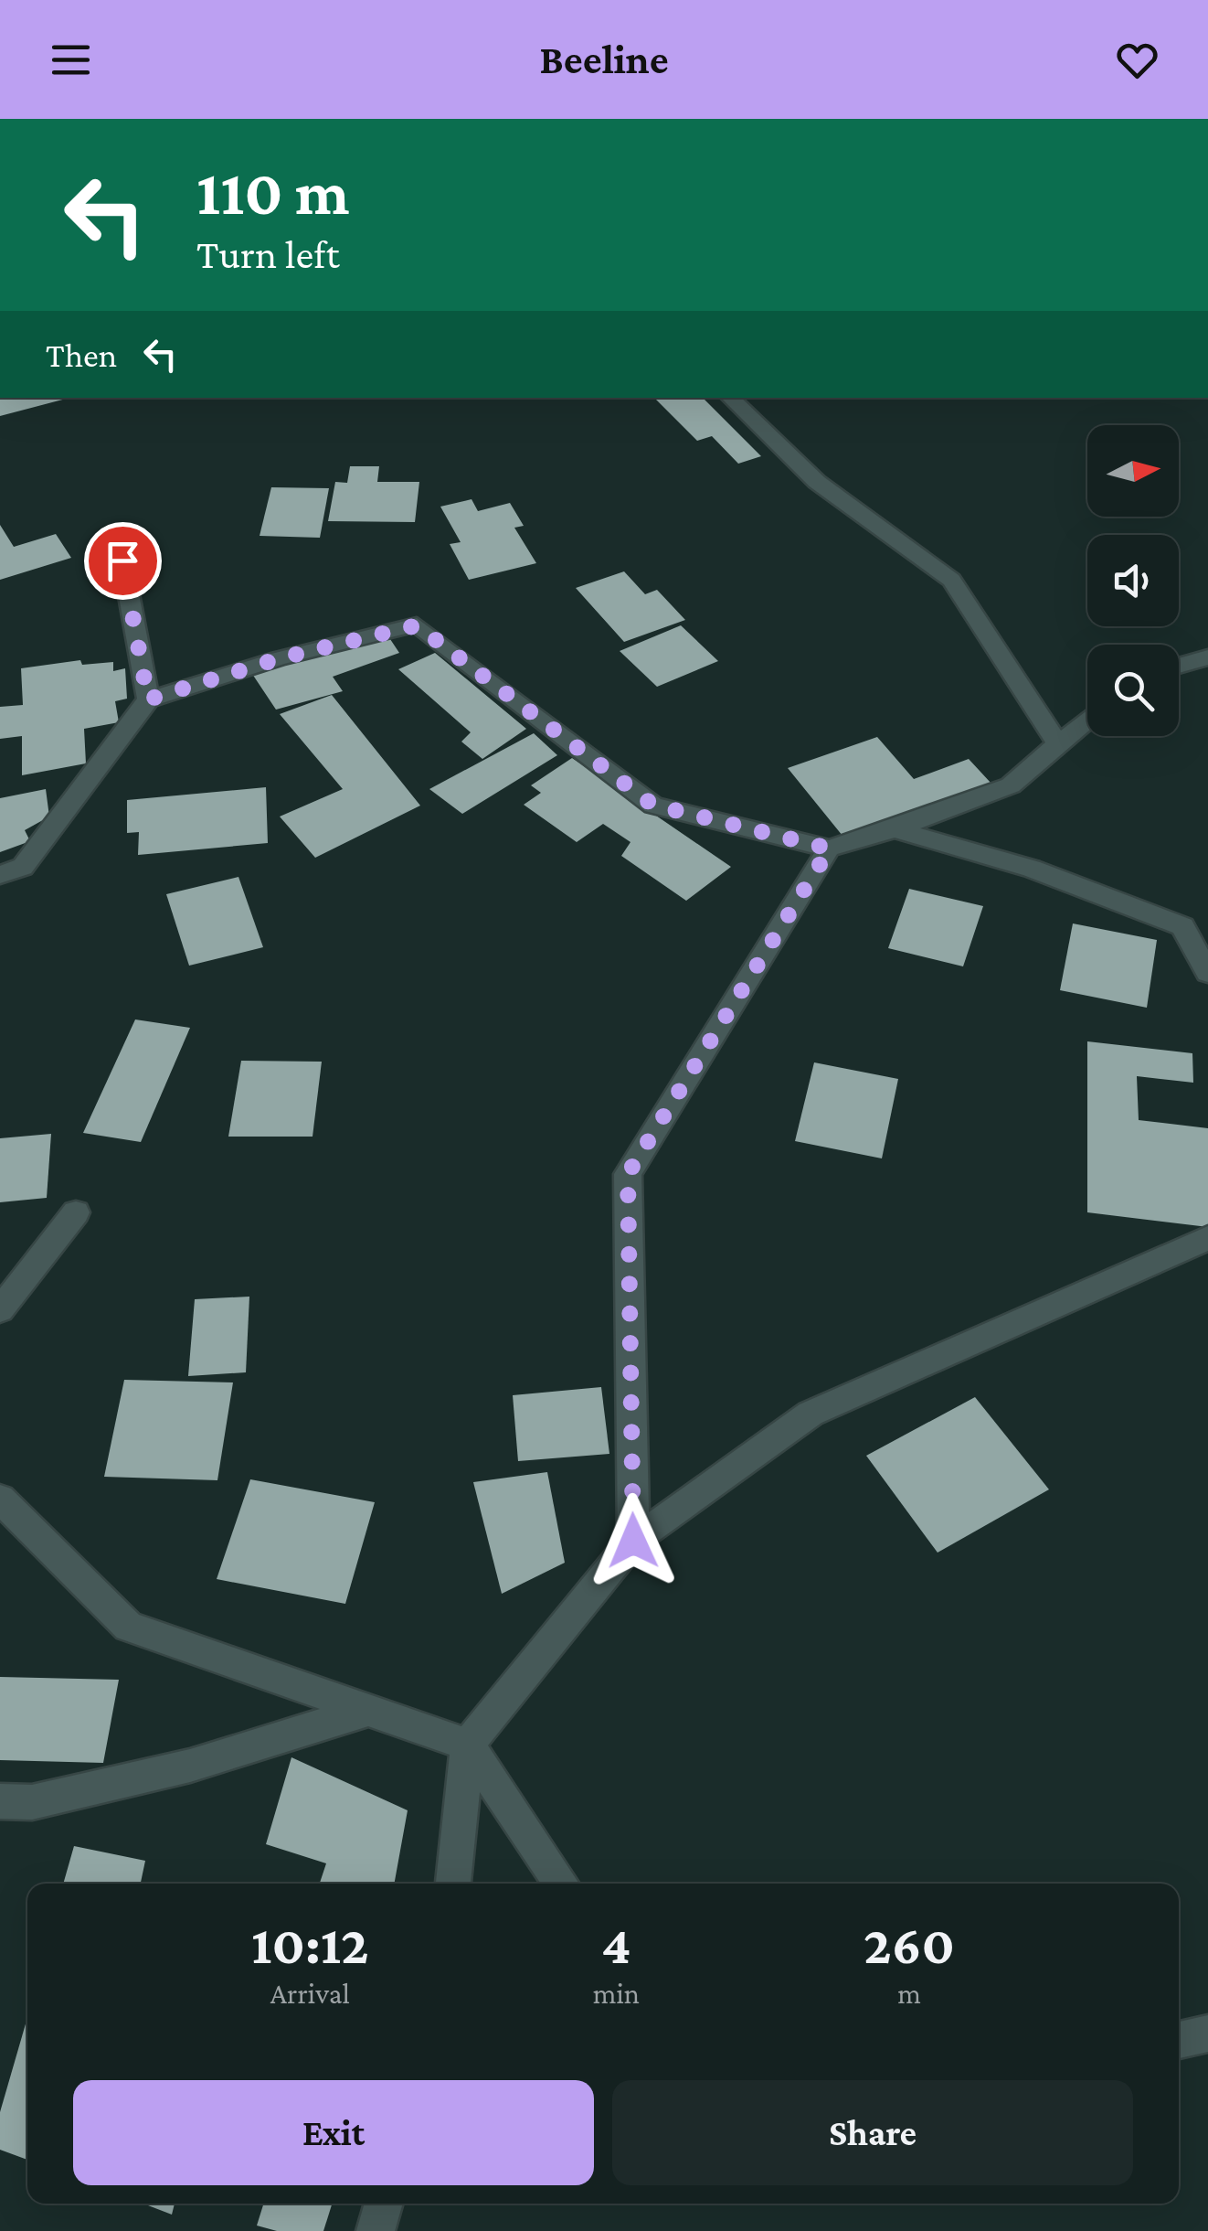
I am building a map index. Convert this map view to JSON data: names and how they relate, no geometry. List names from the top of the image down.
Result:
{
  "north": "right",
  "page": {
    "header": "Beeline",
    "turn": ["110 m", "Turn left"],
    "then": "Then",
    "eta": [
      "10:12",
      "Arrival",
      "4",
      "min",
      "260",
      "m"
    ],
    "buttons": ["Exit", "Share"]
  }
}
